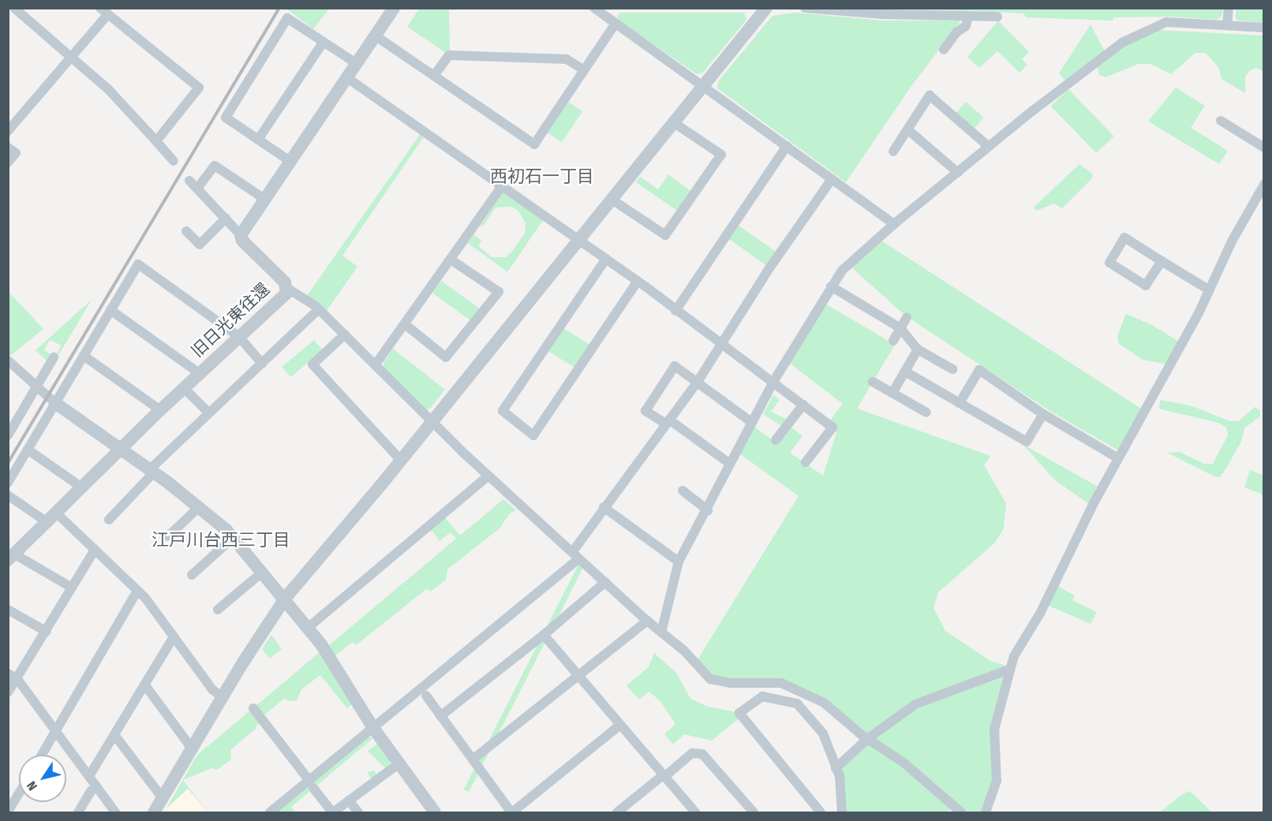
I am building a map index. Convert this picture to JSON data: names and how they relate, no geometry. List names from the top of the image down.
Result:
{
  "streets": {
    "street": ["旧日光東往還"]
  },
  "districts": ["西初石一丁目", "江戸川台西三丁目"],
  "north": "bottom left"
}
